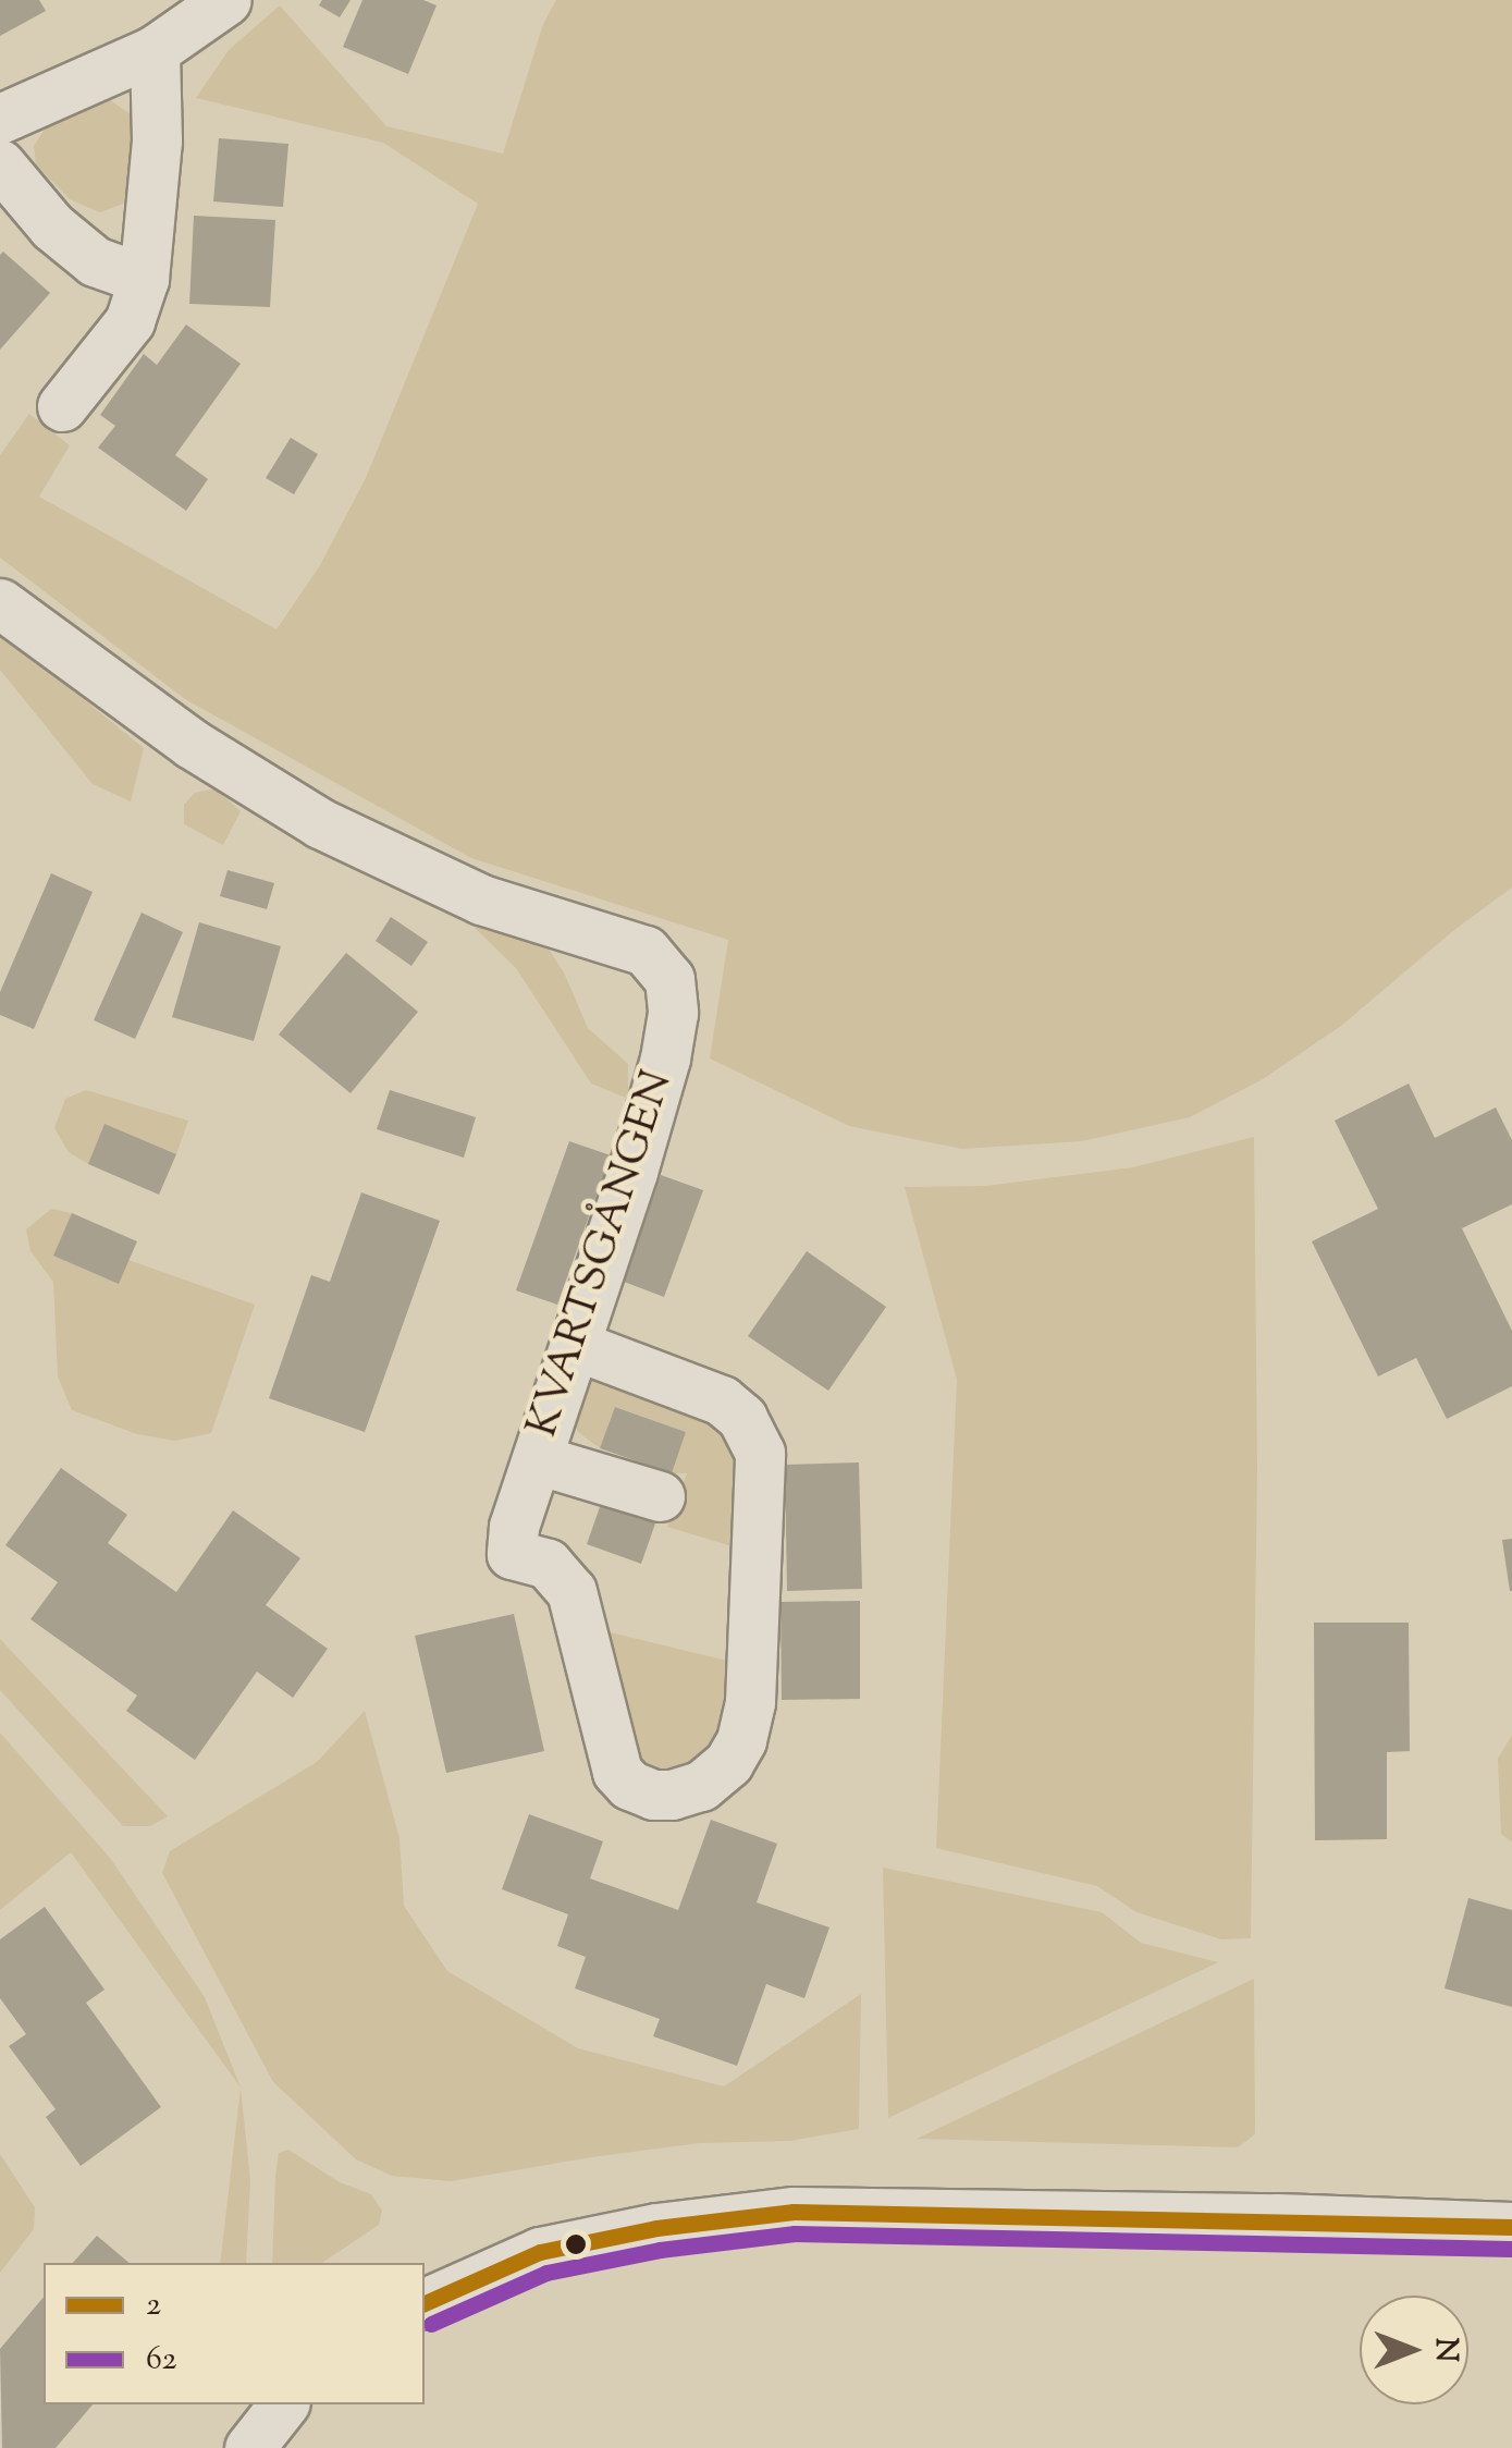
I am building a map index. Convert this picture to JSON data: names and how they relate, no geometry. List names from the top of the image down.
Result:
{
  "streets": {
    "street": ["KVARTSGÅNGEN"]
  },
  "lines": ["transit line 2", "transit line 62"],
  "legend": ["2", "62"],
  "north": "right"
}
